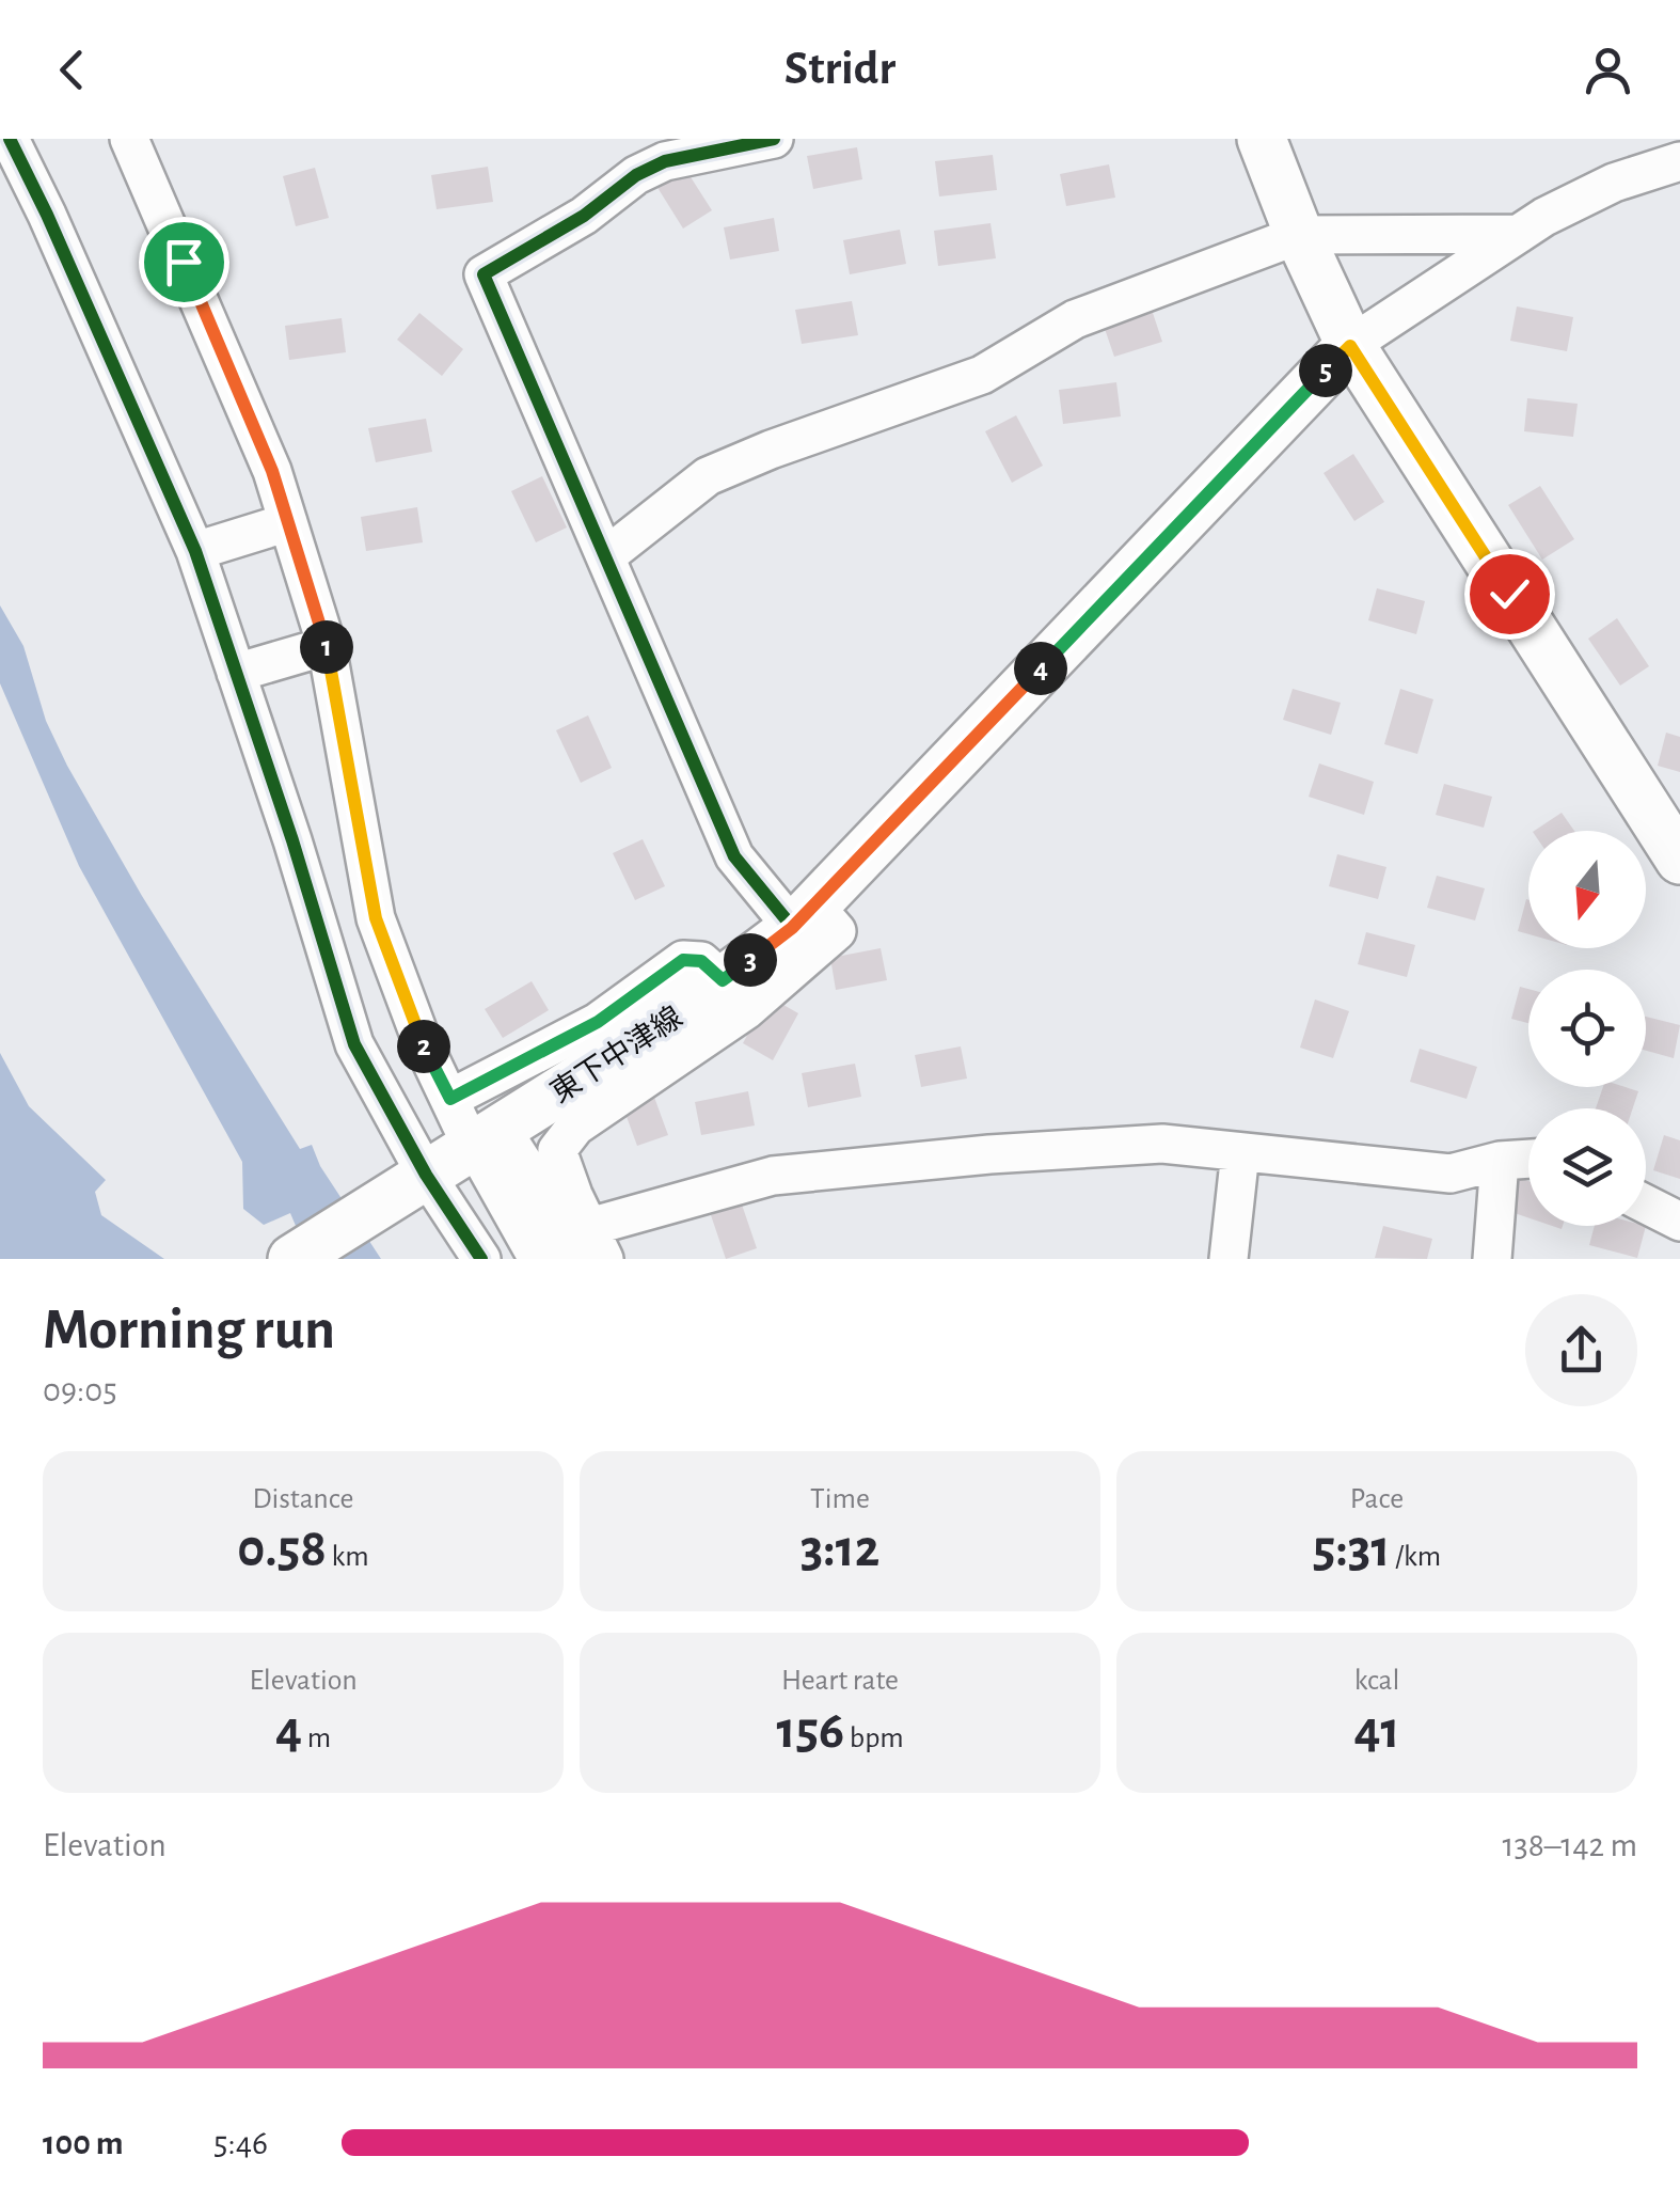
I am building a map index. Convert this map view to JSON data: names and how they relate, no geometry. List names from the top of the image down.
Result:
{
  "streets": {
    "main road": ["東下中津線"]
  },
  "north": "bottom",
  "page": {
    "header": "Stridr",
    "pins": [
      "5",
      "1",
      "4",
      "3",
      "2"
    ],
    "heading": ["Morning run", "09:05"],
    "stats": [
      ["Distance", "0.58 km"],
      ["Time", "3:12"],
      ["Pace", "5:31 /km"],
      ["Elevation", "4 m"],
      ["Heart rate", "156 bpm"],
      ["kcal", "41"]
    ],
    "chart": ["Elevation", "138–142 m"],
    "list": [
      {
        "name": "100 m",
        "note": "5:46"
      }
    ]
  }
}
